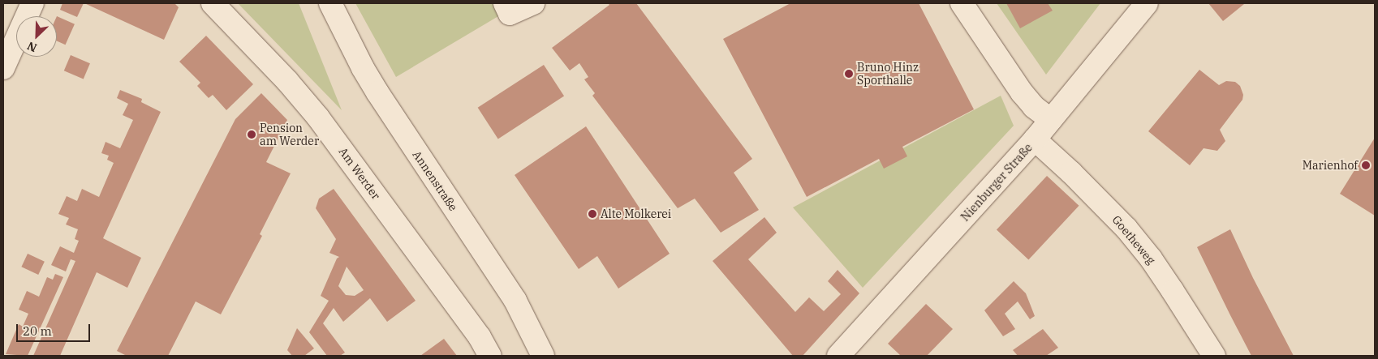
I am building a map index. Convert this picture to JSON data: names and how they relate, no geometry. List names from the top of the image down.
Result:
{
  "streets": {
    "street": [
      "Am Werder",
      "Annenstraße",
      "Nienburger Straße",
      "Goetheweg"
    ]
  },
  "crossings": [
    ["Nienburger Straße", "Goetheweg"]
  ],
  "places": [
    "Bruno Hinz Sporthalle",
    "Pension am Werder",
    "Marienhof",
    "Alte Molkerei"
  ],
  "scale_bar": "20 m",
  "north": "bottom left"
}
